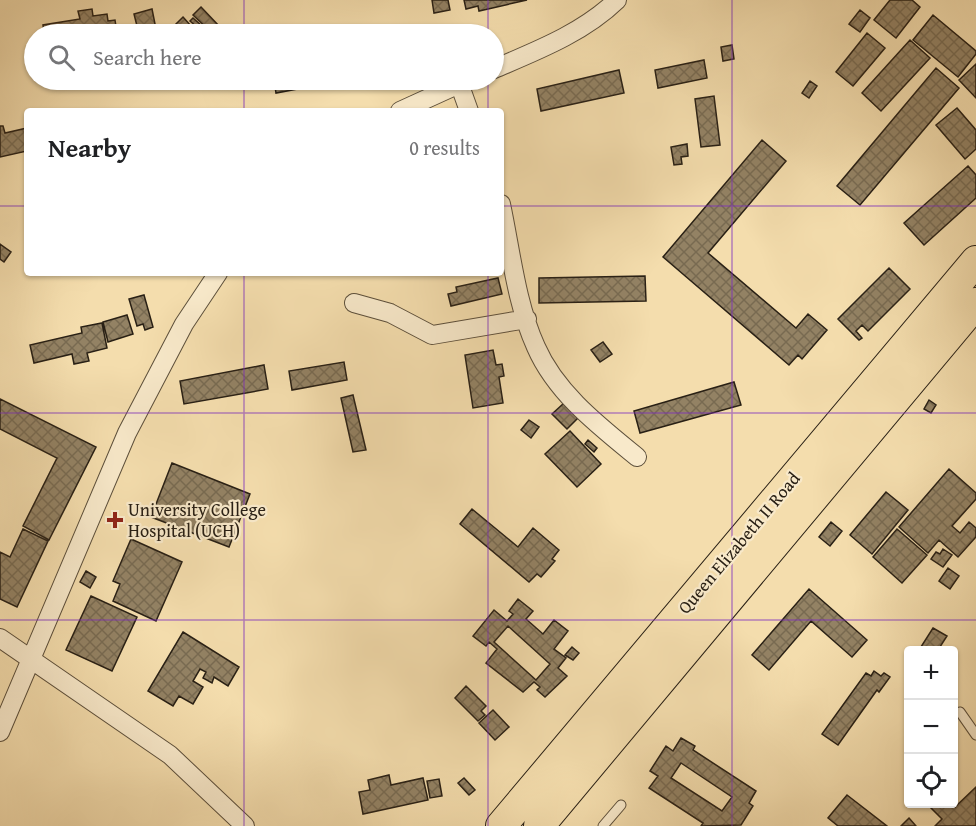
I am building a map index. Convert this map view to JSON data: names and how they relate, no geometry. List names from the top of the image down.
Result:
{
  "streets": {
    "highway": ["Queen Elizabeth II Road"]
  },
  "places": {
    "health": ["University College Hospital (UCH)"]
  },
  "page": {
    "search": "Search here",
    "heading": ["Nearby", "0 results"],
    "map_buttons": ["+", "−"]
  }
}
